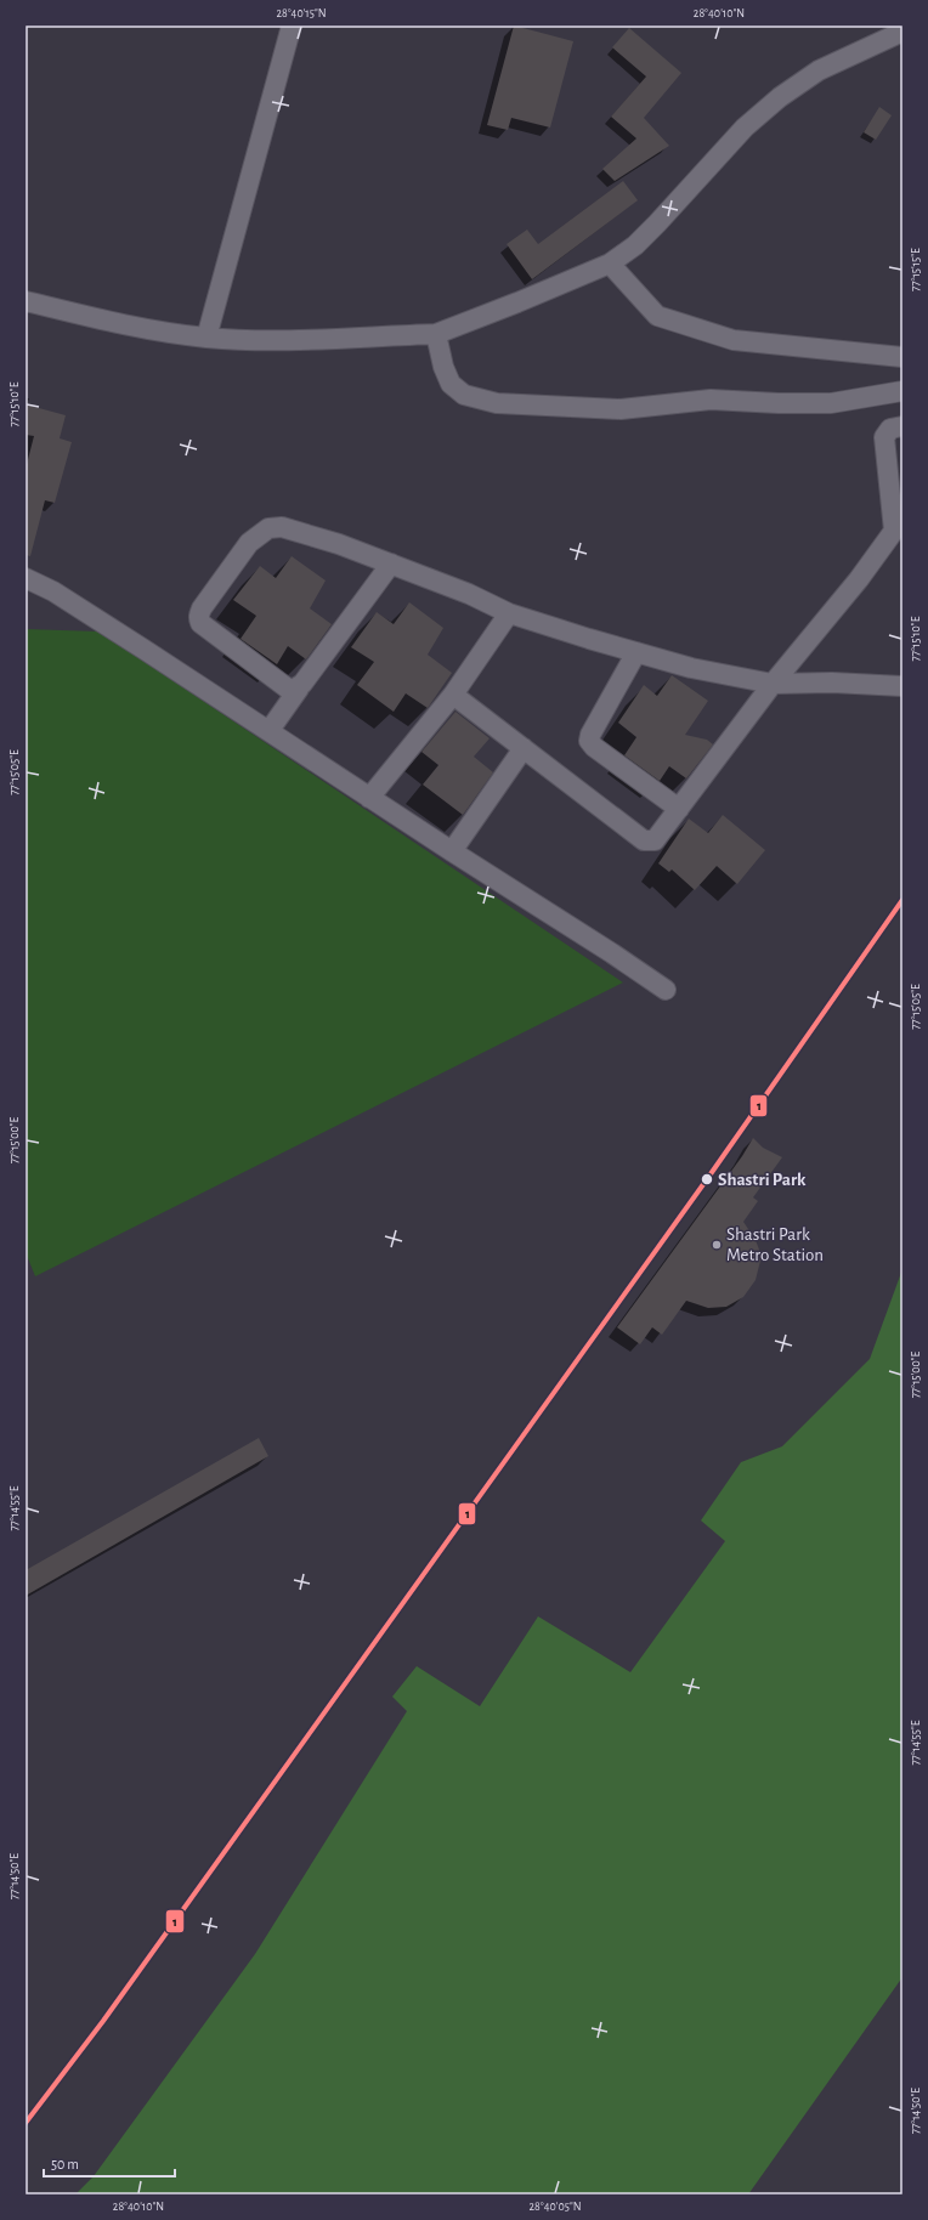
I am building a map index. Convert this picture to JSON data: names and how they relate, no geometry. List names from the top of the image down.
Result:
{
  "places": ["Shastri Park", "Shastri Park Metro Station"],
  "lines": ["transit line 1"],
  "scale_bar": "50 m",
  "coordinates": [
    "28°40'15\"N",
    "28°40'10\"N",
    "77°15'15\"E",
    "77°15'10\"E",
    "77°15'05\"E",
    "77°15'00\"E",
    "77°14'55\"E",
    "77°14'50\"E",
    "28°40'05\"N"
  ]
}
